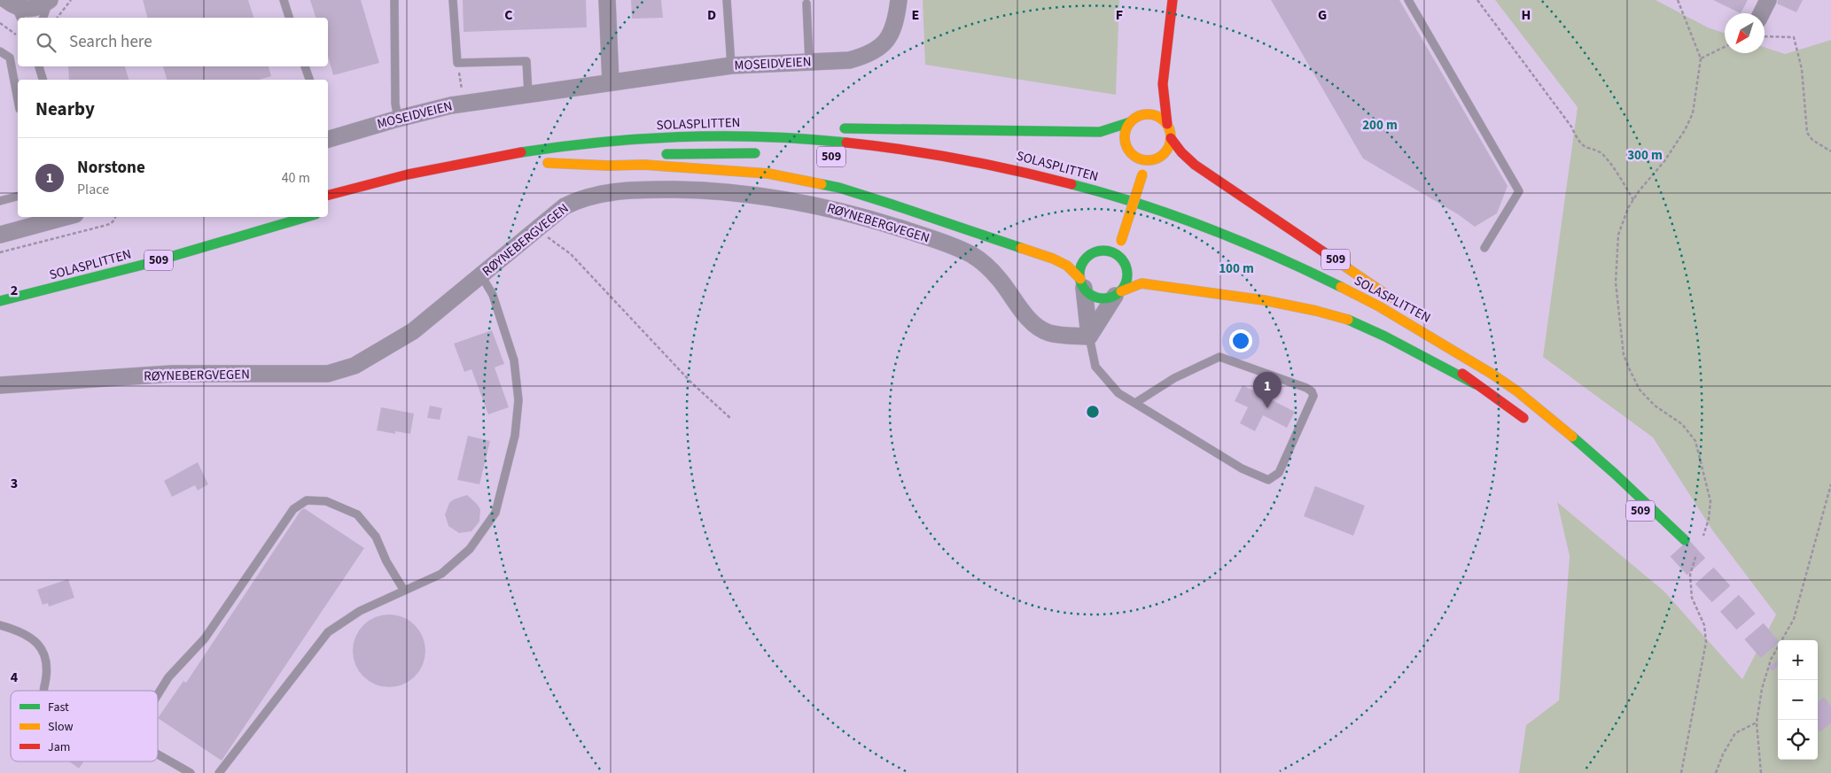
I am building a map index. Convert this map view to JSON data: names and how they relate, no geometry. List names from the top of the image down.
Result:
{
  "streets": {
    "main road": ["SOLASPLITTEN", "509"],
    "street": ["MOSEIDVEIEN", "RØYNEBERGVEGEN"]
  },
  "crossings": [
    ["SOLASPLITTEN", "509"]
  ],
  "legend": ["Fast", "Slow", "Jam"],
  "north": "bottom left",
  "page": {
    "search": "Search here",
    "heading": "Nearby",
    "list": [
      {
        "mark": "1",
        "name": "Norstone",
        "note": "Place",
        "value": "40 m"
      }
    ],
    "pins": "1",
    "map_buttons": ["+", "−"]
  },
  "grid": {
    "columns": [
      "C",
      "D",
      "E",
      "F",
      "G",
      "H"
    ],
    "rows": ["2", "3", "4"]
  },
  "rings": ["200 m", "300 m", "100 m"]
}
